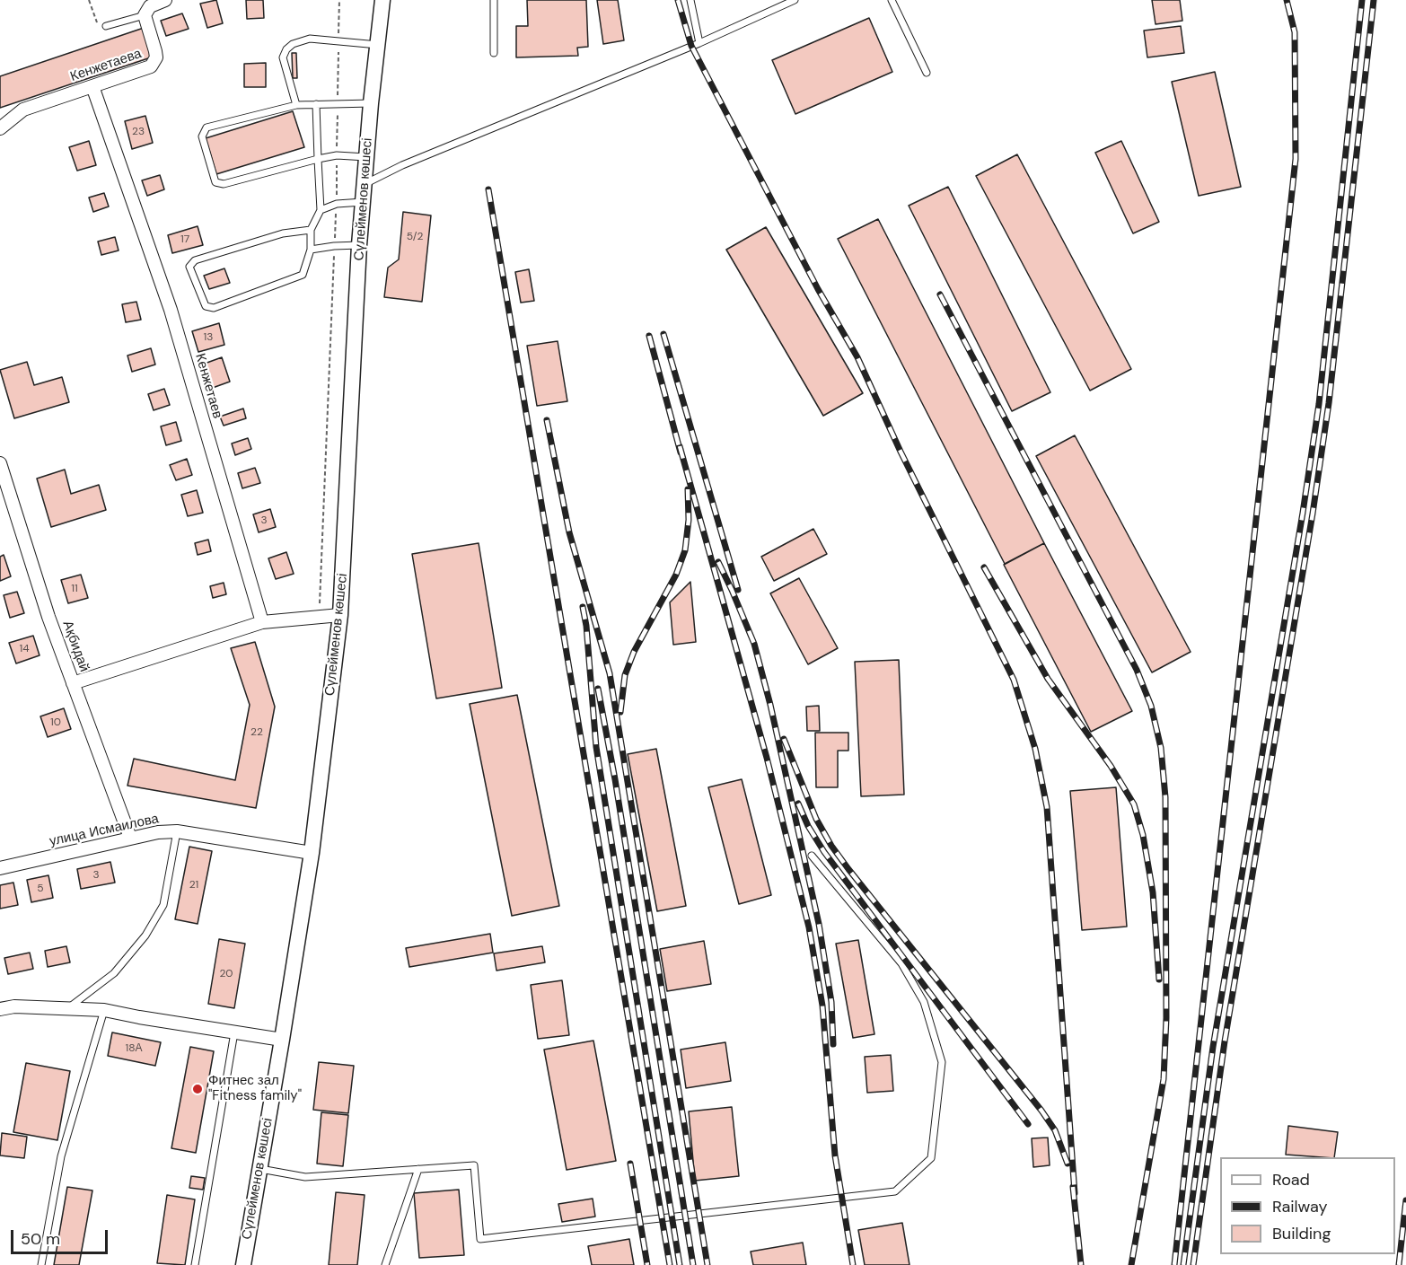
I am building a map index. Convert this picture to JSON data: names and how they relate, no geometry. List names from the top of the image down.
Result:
{
  "streets": {
    "street": [
      "Кенжетаева",
      "Сүлейменов көшесі",
      "Кенжетаев",
      "Ақбидай",
      "улица Исмаилова"
    ]
  },
  "crossings": [
    ["Кенжетаева", "Кенжетаев"],
    ["Сүлейменов көшесі", "улица Исмаилова"],
    ["Ақбидай", "улица Исмаилова"]
  ],
  "places": ["Фитнес зал \"Fitness family\""],
  "house_numbers": [
    "23",
    "5/2",
    "17",
    "13",
    "3",
    "11",
    "14",
    "10",
    "22",
    "3",
    "21",
    "5",
    "20",
    "18А"
  ],
  "legend": ["Road", "Railway", "Building"],
  "scale_bar": "50 m"
}
